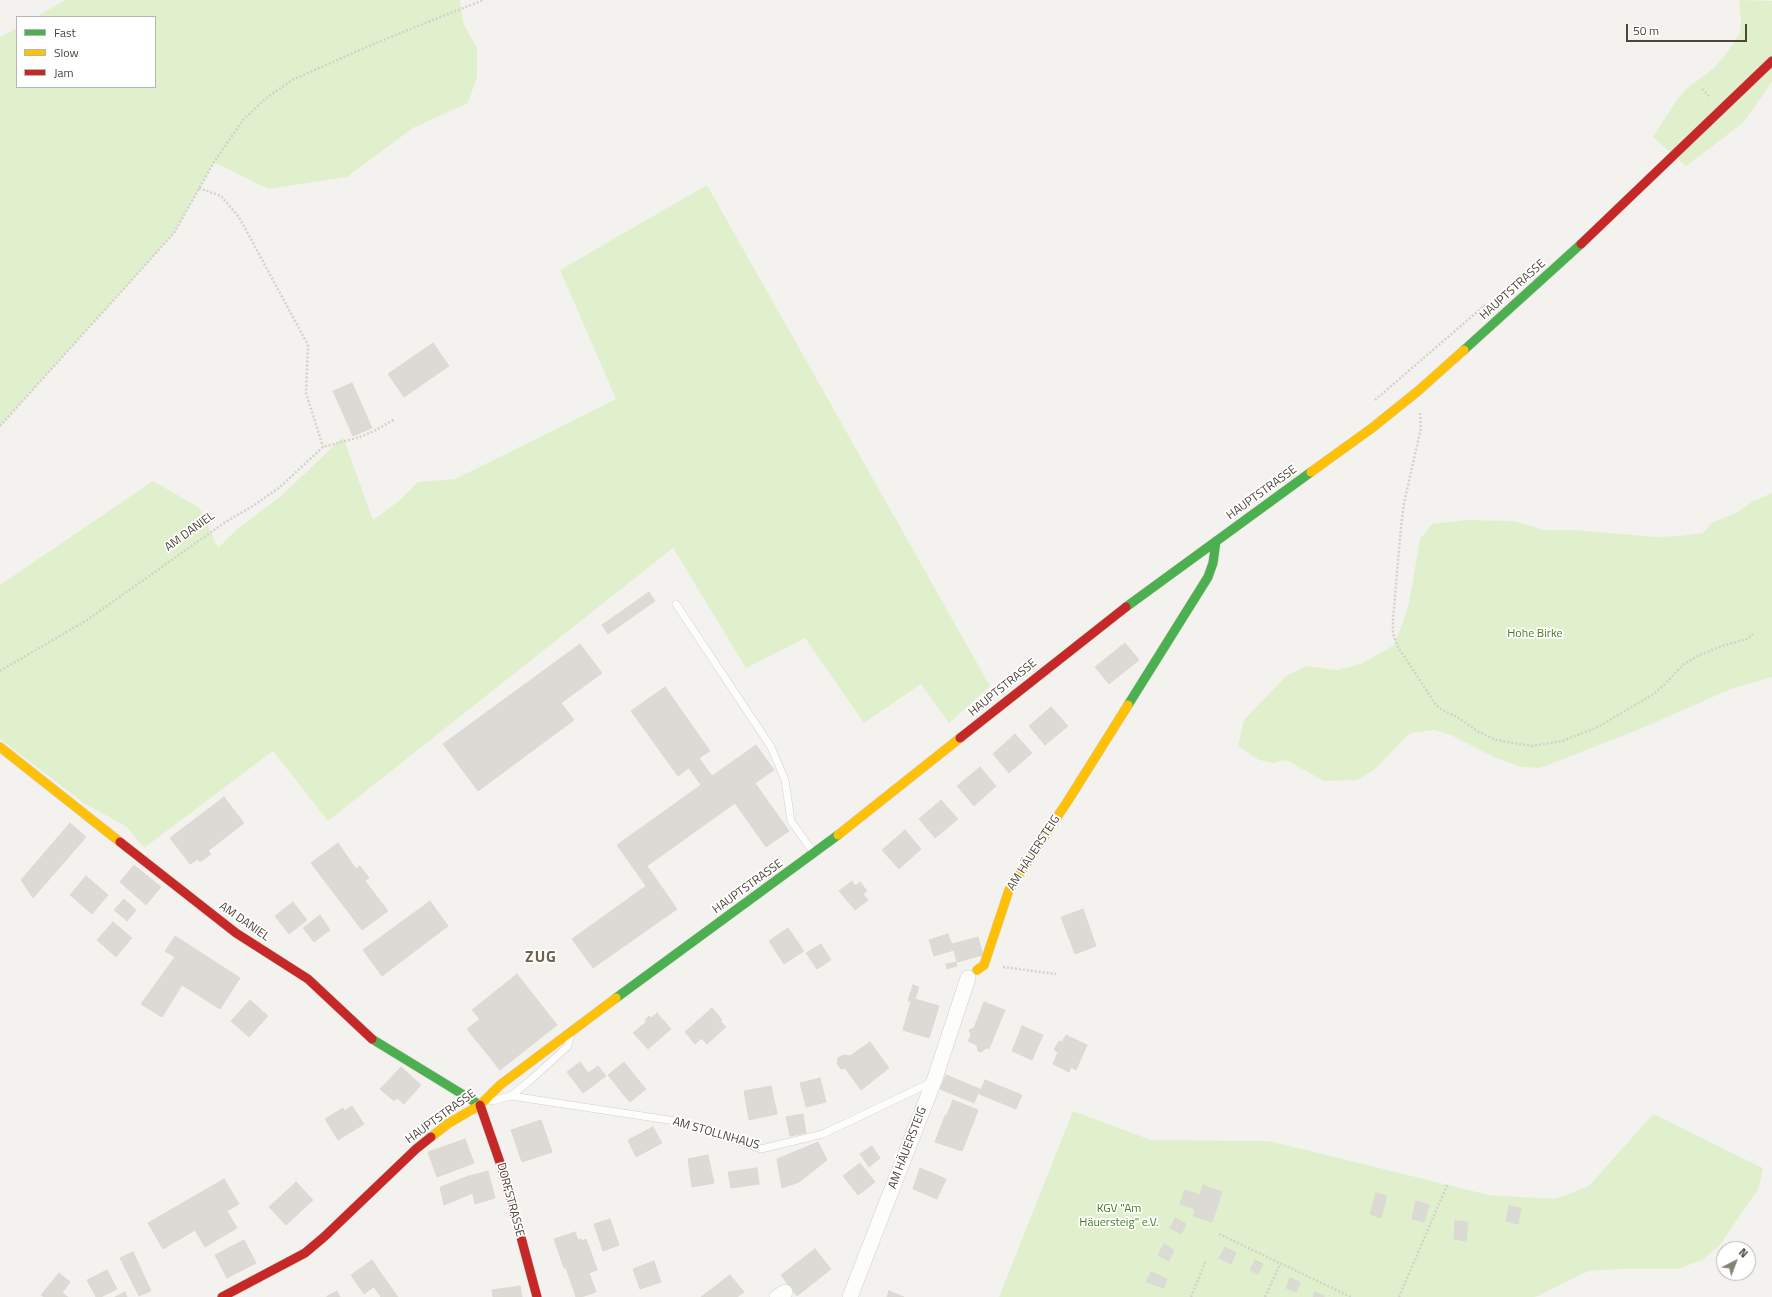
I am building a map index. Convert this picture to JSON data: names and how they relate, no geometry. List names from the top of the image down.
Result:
{
  "streets": {
    "street": [
      "HAUPTSTRASSE",
      "AM DANIEL",
      "AM HÄUERSTEIG",
      "DORFSTRASSE"
    ],
    "lane": ["AM STOLLNHAUS"]
  },
  "crossings": [
    ["HAUPTSTRASSE", "AM DANIEL"],
    ["HAUPTSTRASSE", "AM HÄUERSTEIG"],
    ["HAUPTSTRASSE", "DORFSTRASSE"],
    ["AM DANIEL", "DORFSTRASSE"],
    ["AM HÄUERSTEIG", "AM STOLLNHAUS"]
  ],
  "districts": ["ZUG"],
  "parks": ["Hohe Birke", "KGV \"Am Häuersteig\" e.V."],
  "legend": ["Fast", "Slow", "Jam"],
  "scale_bar": "50 m",
  "north": "top right"
}
